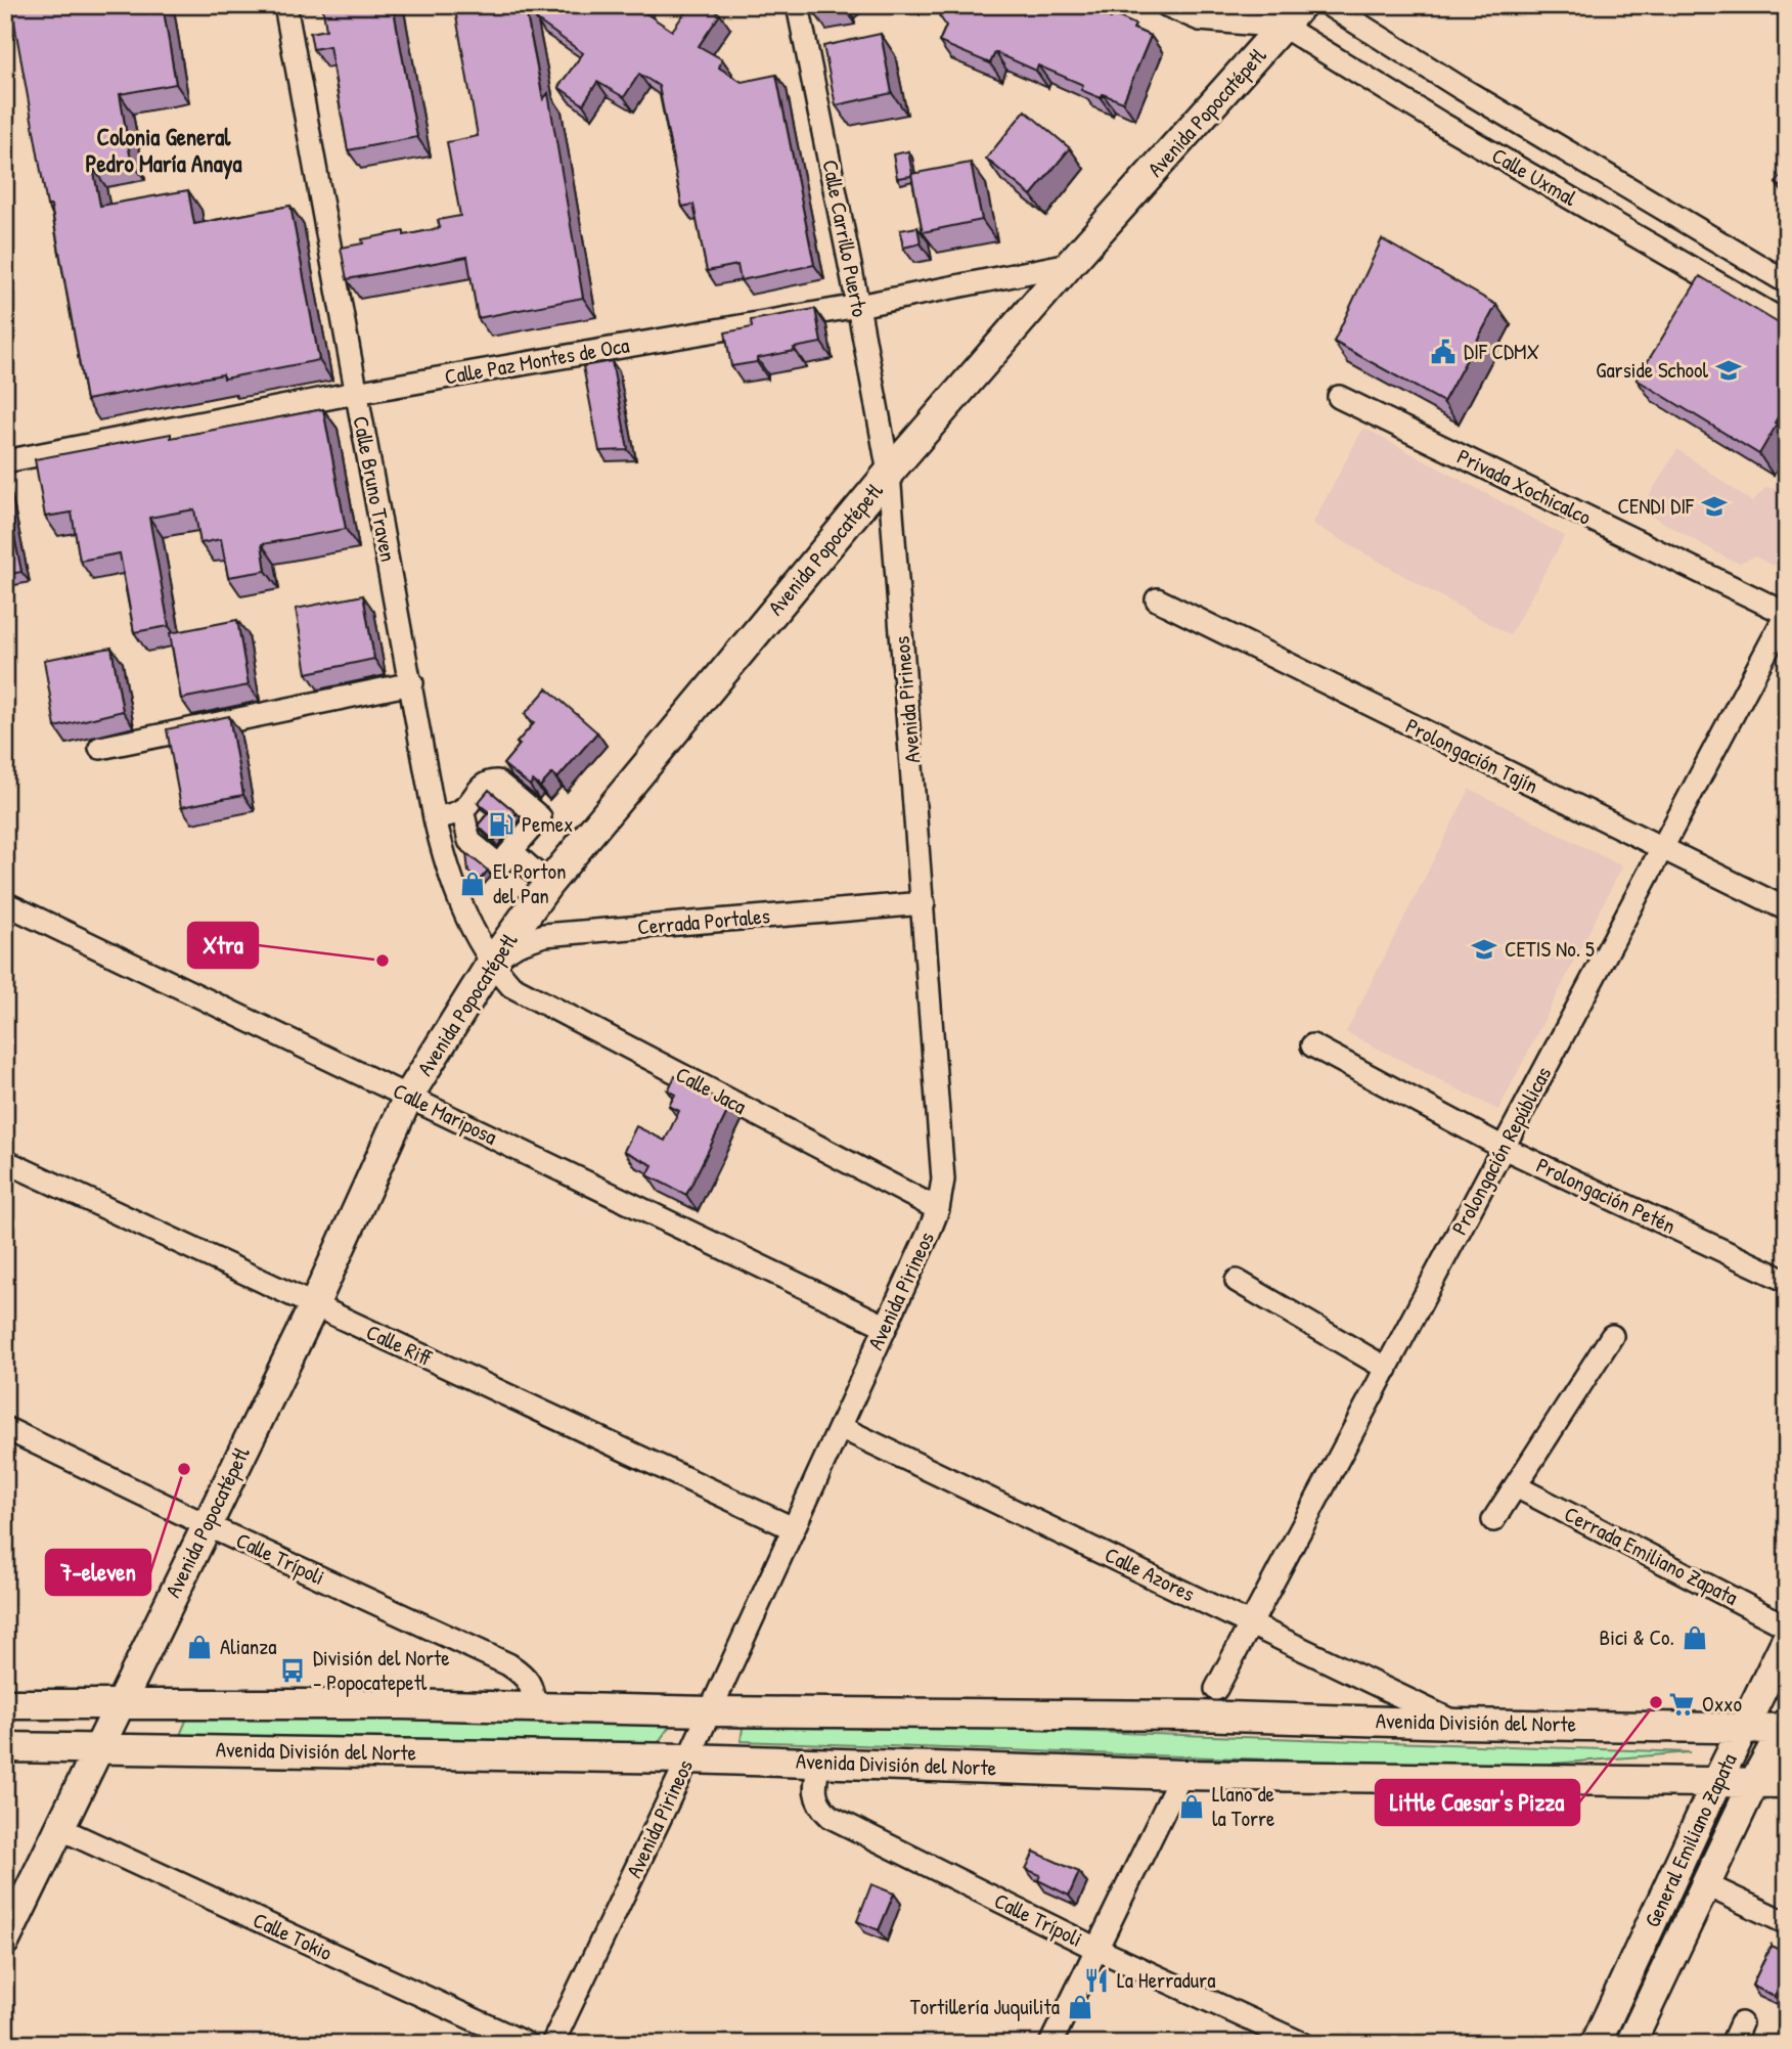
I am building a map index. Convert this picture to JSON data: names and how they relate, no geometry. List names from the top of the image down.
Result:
{
  "streets": {
    "main road": ["Avenida Popocatépetl", "Avenida División del Norte", "General Emiliano Zapata"],
    "street": [
      "Calle Uxmal",
      "Calle Carrillo Puerto",
      "Calle Paz Montes de Oca",
      "Privada Xochicalco",
      "Calle Bruno Traven",
      "Avenida Pirineos",
      "Prolongación Tajín",
      "Cerrada Portales",
      "Calle Jaca",
      "Calle Mariposa",
      "Prolongación Repúblicas",
      "Prolongación Petén",
      "Calle Riff",
      "Cerrada Emiliano Zapata",
      "Calle Trípoli",
      "Calle Azores",
      "Calle Tokio"
    ]
  },
  "crossings": [
    ["Avenida Popocatépetl", "Calle Uxmal"],
    ["Avenida Popocatépetl", "Calle Carrillo Puerto"],
    ["Avenida Popocatépetl", "Calle Paz Montes de Oca"],
    ["Avenida Popocatépetl", "Calle Bruno Traven"],
    ["Avenida Popocatépetl", "Avenida Pirineos"],
    ["Avenida Popocatépetl", "Cerrada Portales"],
    ["Avenida Popocatépetl", "Calle Jaca"],
    ["Avenida Popocatépetl", "Calle Mariposa"],
    ["Avenida Popocatépetl", "Calle Riff"],
    ["Avenida Popocatépetl", "Calle Trípoli"],
    ["Avenida Popocatépetl", "Avenida División del Norte"],
    ["Avenida Popocatépetl", "Calle Tokio"],
    ["Calle Carrillo Puerto", "Calle Paz Montes de Oca"],
    ["Calle Carrillo Puerto", "Avenida Pirineos"],
    ["Calle Paz Montes de Oca", "Calle Bruno Traven"],
    ["Privada Xochicalco", "Prolongación Repúblicas"],
    ["Calle Bruno Traven", "Cerrada Portales"],
    ["Calle Bruno Traven", "Calle Jaca"],
    ["Avenida Pirineos", "Cerrada Portales"],
    ["Avenida Pirineos", "Calle Jaca"],
    ["Avenida Pirineos", "Calle Mariposa"],
    ["Avenida Pirineos", "Calle Riff"],
    ["Avenida Pirineos", "Calle Azores"],
    ["Avenida Pirineos", "Avenida División del Norte"],
    ["Prolongación Tajín", "Prolongación Repúblicas"],
    ["Cerrada Portales", "Calle Jaca"],
    ["Prolongación Repúblicas", "Prolongación Petén"],
    ["Prolongación Repúblicas", "Calle Azores"],
    ["Calle Trípoli", "Avenida División del Norte"],
    ["Calle Azores", "Avenida División del Norte"],
    ["Avenida División del Norte", "General Emiliano Zapata"]
  ],
  "districts": ["Colonia General Pedro María Anaya"],
  "places": {
    "public building": ["DIF CDMX"],
    "school or university": ["Garside School", "CENDI DIF", "CETIS No. 5"],
    "fuel station": ["Pemex"],
    "shop": [
      "El Porton del Pan",
      "Bici & Co.",
      "Alianza",
      "Llano de la Torre",
      "Tortillería Juquilita"
    ],
    "other": ["Xtra", "7-eleven", "Little Caesar's Pizza"],
    "bus stop": ["División del Norte - Popocatepetl"],
    "supermarket": ["Oxxo"],
    "restaurant": ["La Herradura"]
  }
}
